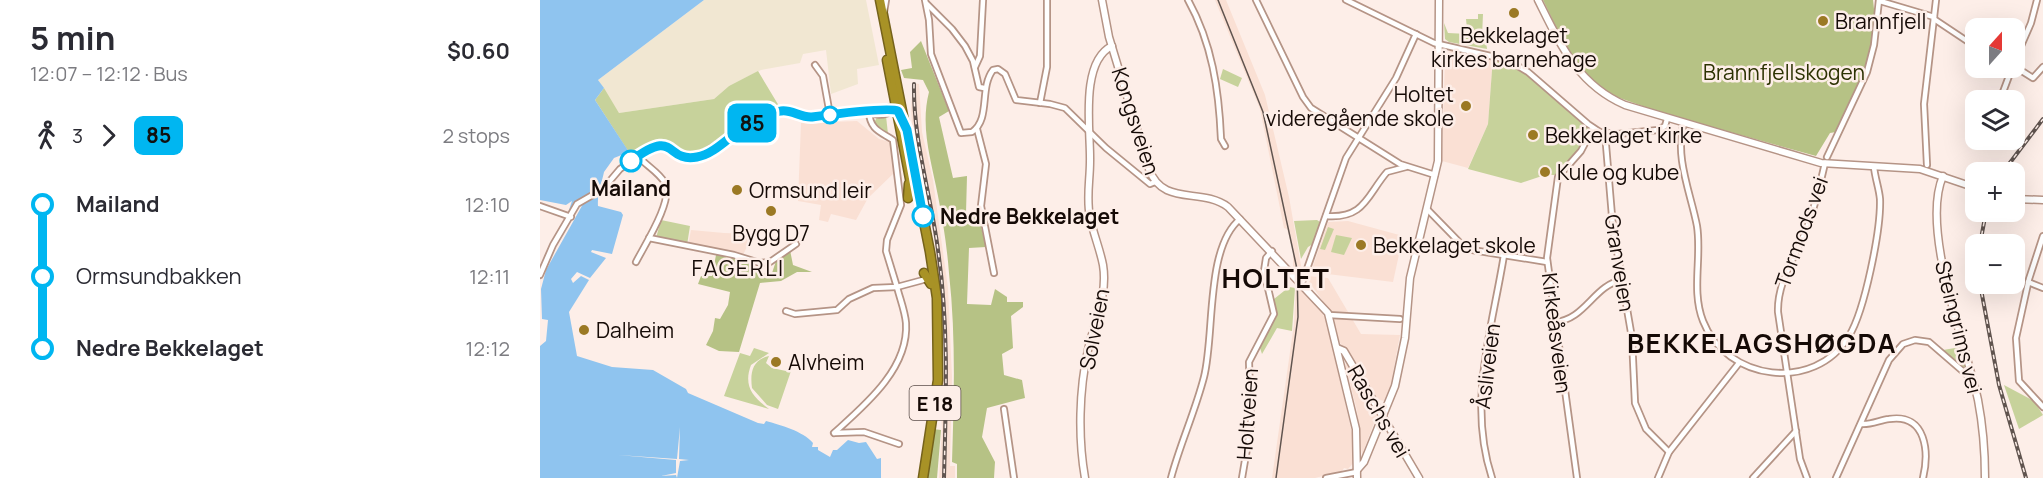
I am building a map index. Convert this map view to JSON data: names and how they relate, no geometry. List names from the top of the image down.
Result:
{
  "streets": {
    "highway": ["E 18"],
    "street": [
      "Kongsveien",
      "Tormods vei",
      "Granveien",
      "Steingrims vei",
      "Solveien",
      "Kirkeåsveien",
      "Åsliveien",
      "Raschs vei",
      "Holtveien"
    ]
  },
  "crossings": [
    ["Kongsveien", "Solveien"],
    ["Kongsveien", "Raschs vei"],
    ["Kongsveien", "Holtveien"]
  ],
  "districts": ["FAGERLI", "HOLTET", "BEKKELAGSHØGDA"],
  "parks": ["Brannfjellskogen"],
  "places": [
    "Bekkelaget kirkes barnehage",
    "Brannfjell",
    "Holtet videregående skole",
    "Bekkelaget kirke",
    "Mailand",
    "Kule og kube",
    "Ormsund leir",
    "Bygg D7",
    "Nedre Bekkelaget",
    "Bekkelaget skole",
    "Dalheim",
    "Alvheim"
  ],
  "lines": ["bus line 85"],
  "north": "top",
  "page": {
    "heading": ["5 min", "12:07 – 12:12 · Bus", "$0.60"],
    "on_map": "85",
    "map_buttons": ["+", "−"],
    "legs": ["3", "85", "2 stops"],
    "list": [
      {
        "name": "Mailand",
        "value": "12:10"
      },
      {
        "name": "Ormsundbakken",
        "value": "12:11"
      },
      {
        "name": "Nedre Bekkelaget",
        "value": "12:12"
      }
    ]
  }
}
